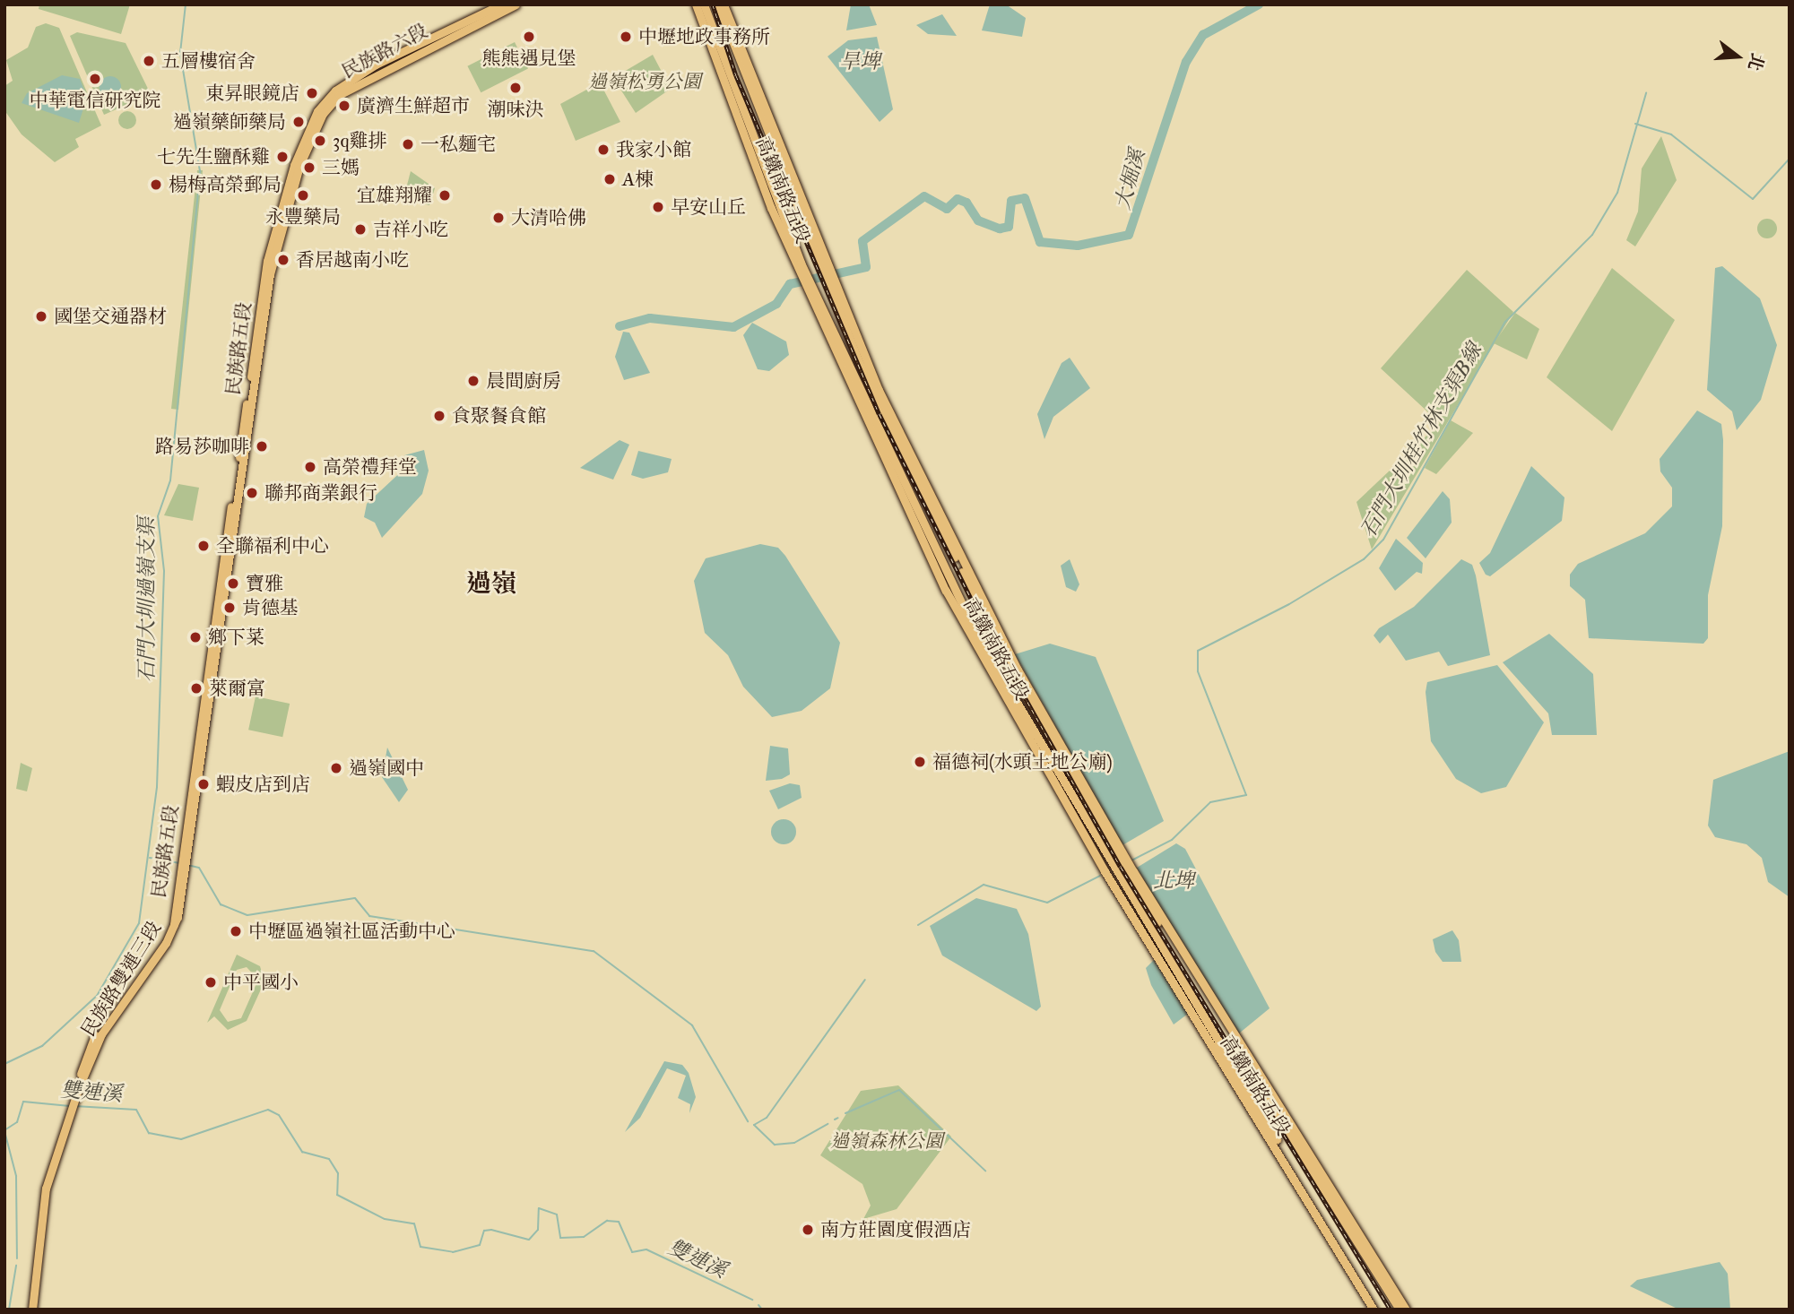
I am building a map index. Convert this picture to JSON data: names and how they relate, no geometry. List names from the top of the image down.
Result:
{
  "streets": {
    "main road": [
      "民族路六段",
      "高鐵南路五段",
      "民族路五段",
      "民族路雙連三段"
    ]
  },
  "crossings": [
    ["民族路六段", "民族路五段"],
    ["民族路五段", "民族路雙連三段"]
  ],
  "districts": ["過嶺"],
  "water": [
    "旱埤",
    "大堀溪",
    "石門大圳桂竹林支渠B線",
    "石門大圳過嶺支渠",
    "北埤",
    "雙連溪"
  ],
  "parks": ["過嶺松勇公園", "過嶺森林公園"],
  "places": [
    "熊熊遇見堡",
    "中壢地政事務所",
    "五層樓宿舍",
    "中華電信研究院",
    "潮味決",
    "東昇眼鏡店",
    "廣濟生鮮超市",
    "過嶺藥師藥局",
    "3q雞排",
    "一私麵宅",
    "我家小館",
    "七先生鹽酥雞",
    "三媽",
    "A棟",
    "楊梅高榮郵局",
    "永豐藥局",
    "宜雄翔耀",
    "早安山丘",
    "大清哈佛",
    "吉祥小吃",
    "香居越南小吃",
    "國堡交通器材",
    "晨間廚房",
    "食聚餐食館",
    "路易莎咖啡",
    "高榮禮拜堂",
    "聯邦商業銀行",
    "全聯福利中心",
    "寶雅",
    "肯德基",
    "鄉下菜",
    "萊爾富",
    "福德祠(水頭土地公廟)",
    "過嶺國中",
    "蝦皮店到店",
    "中壢區過嶺社區活動中心",
    "中平國小",
    "南方莊園度假酒店"
  ],
  "north": "right"
}
